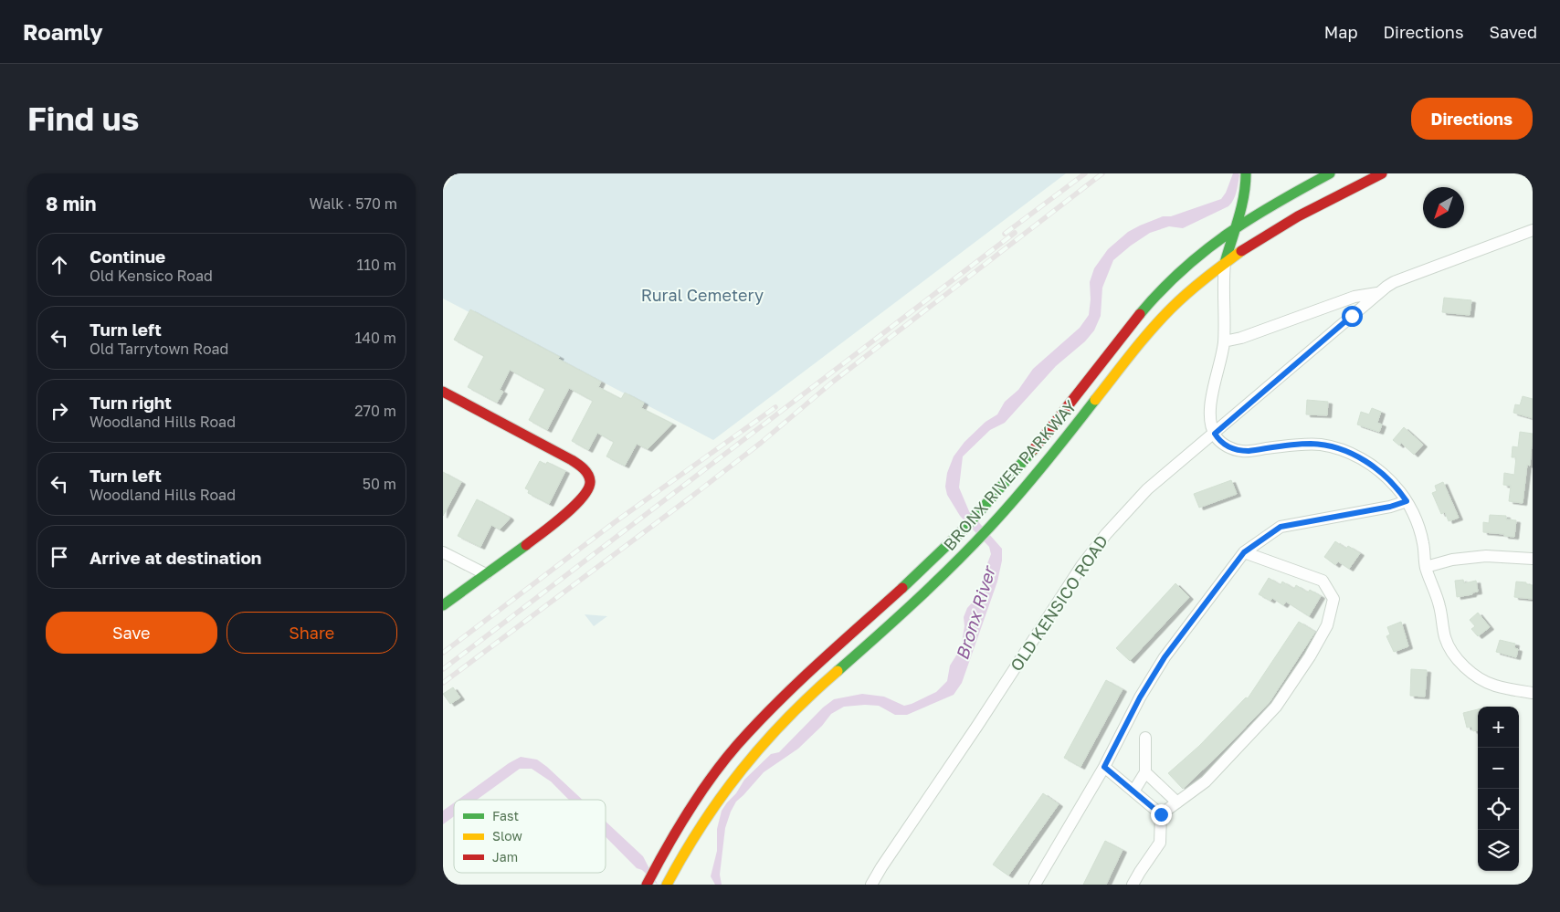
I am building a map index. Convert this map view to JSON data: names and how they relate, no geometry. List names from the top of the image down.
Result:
{
  "streets": {
    "main road": ["BRONX RIVER PARKWAY"],
    "street": ["OLD KENSICO ROAD"]
  },
  "water": ["Bronx River"],
  "parks": ["Rural Cemetery"],
  "legend": ["Fast", "Slow", "Jam"],
  "north": "bottom left",
  "page": {
    "header": "Roamly",
    "nav": ["Map", "Directions", "Saved"],
    "buttons": [
      "Directions",
      ["Save", "Share"]
    ],
    "title": "Find us",
    "heading": ["8 min", "Walk · 570 m"],
    "list": [
      ["Continue", "Old Kensico Road", "110 m"],
      ["Turn left", "Old Tarrytown Road", "140 m"],
      ["Turn right", "Woodland Hills Road", "270 m"],
      ["Turn left", "Woodland Hills Road", "50 m"],
      "Arrive at destination"
    ],
    "map_buttons": ["+", "−"]
  }
}
